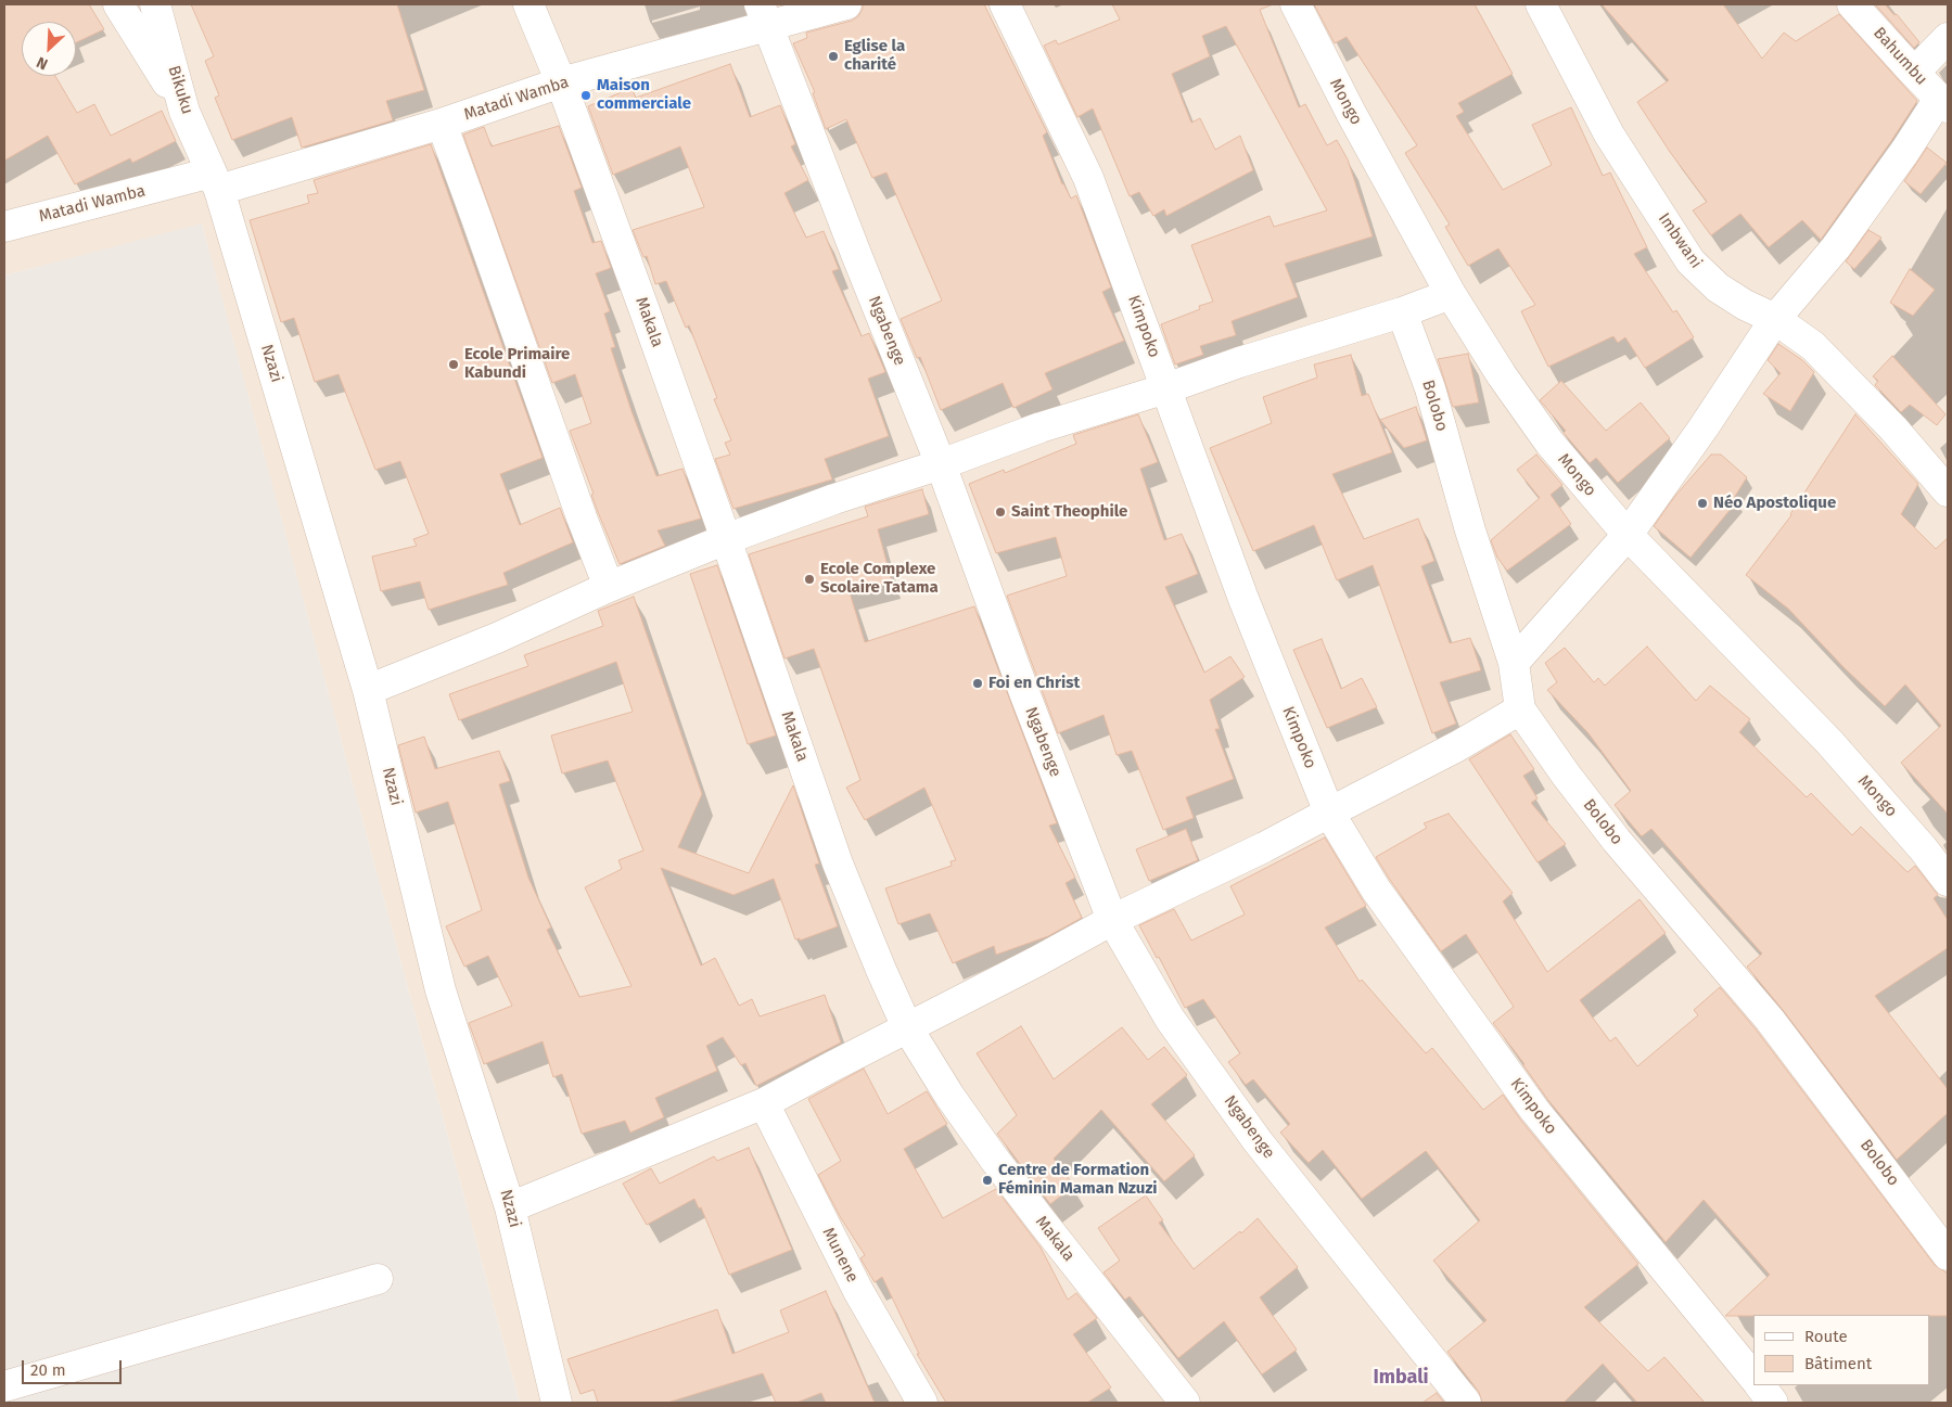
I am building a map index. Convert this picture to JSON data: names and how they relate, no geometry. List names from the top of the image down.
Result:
{
  "streets": {
    "street": [
      "Bahumbu",
      "Bikuku",
      "Matadi Wamba",
      "Mongo",
      "Imbwani",
      "Makala",
      "Kimpoko",
      "Ngabenge",
      "Nzazi",
      "Bolobo",
      "Munene"
    ]
  },
  "crossings": [
    ["Bikuku", "Matadi Wamba"],
    ["Bikuku", "Nzazi"],
    ["Matadi Wamba", "Makala"],
    ["Matadi Wamba", "Ngabenge"],
    ["Matadi Wamba", "Nzazi"]
  ],
  "districts": ["Imbali"],
  "places": [
    "Eglise la charité",
    "Maison commerciale",
    "Ecole Primaire Kabundi",
    "Néo Apostolique",
    "Saint Theophile",
    "Ecole Complexe Scolaire Tatama",
    "Foi en Christ",
    "Centre de Formation Féminin Maman Nzuzi"
  ],
  "legend": ["Route", "Bâtiment"],
  "scale_bar": "20 m",
  "north": "bottom left"
}
